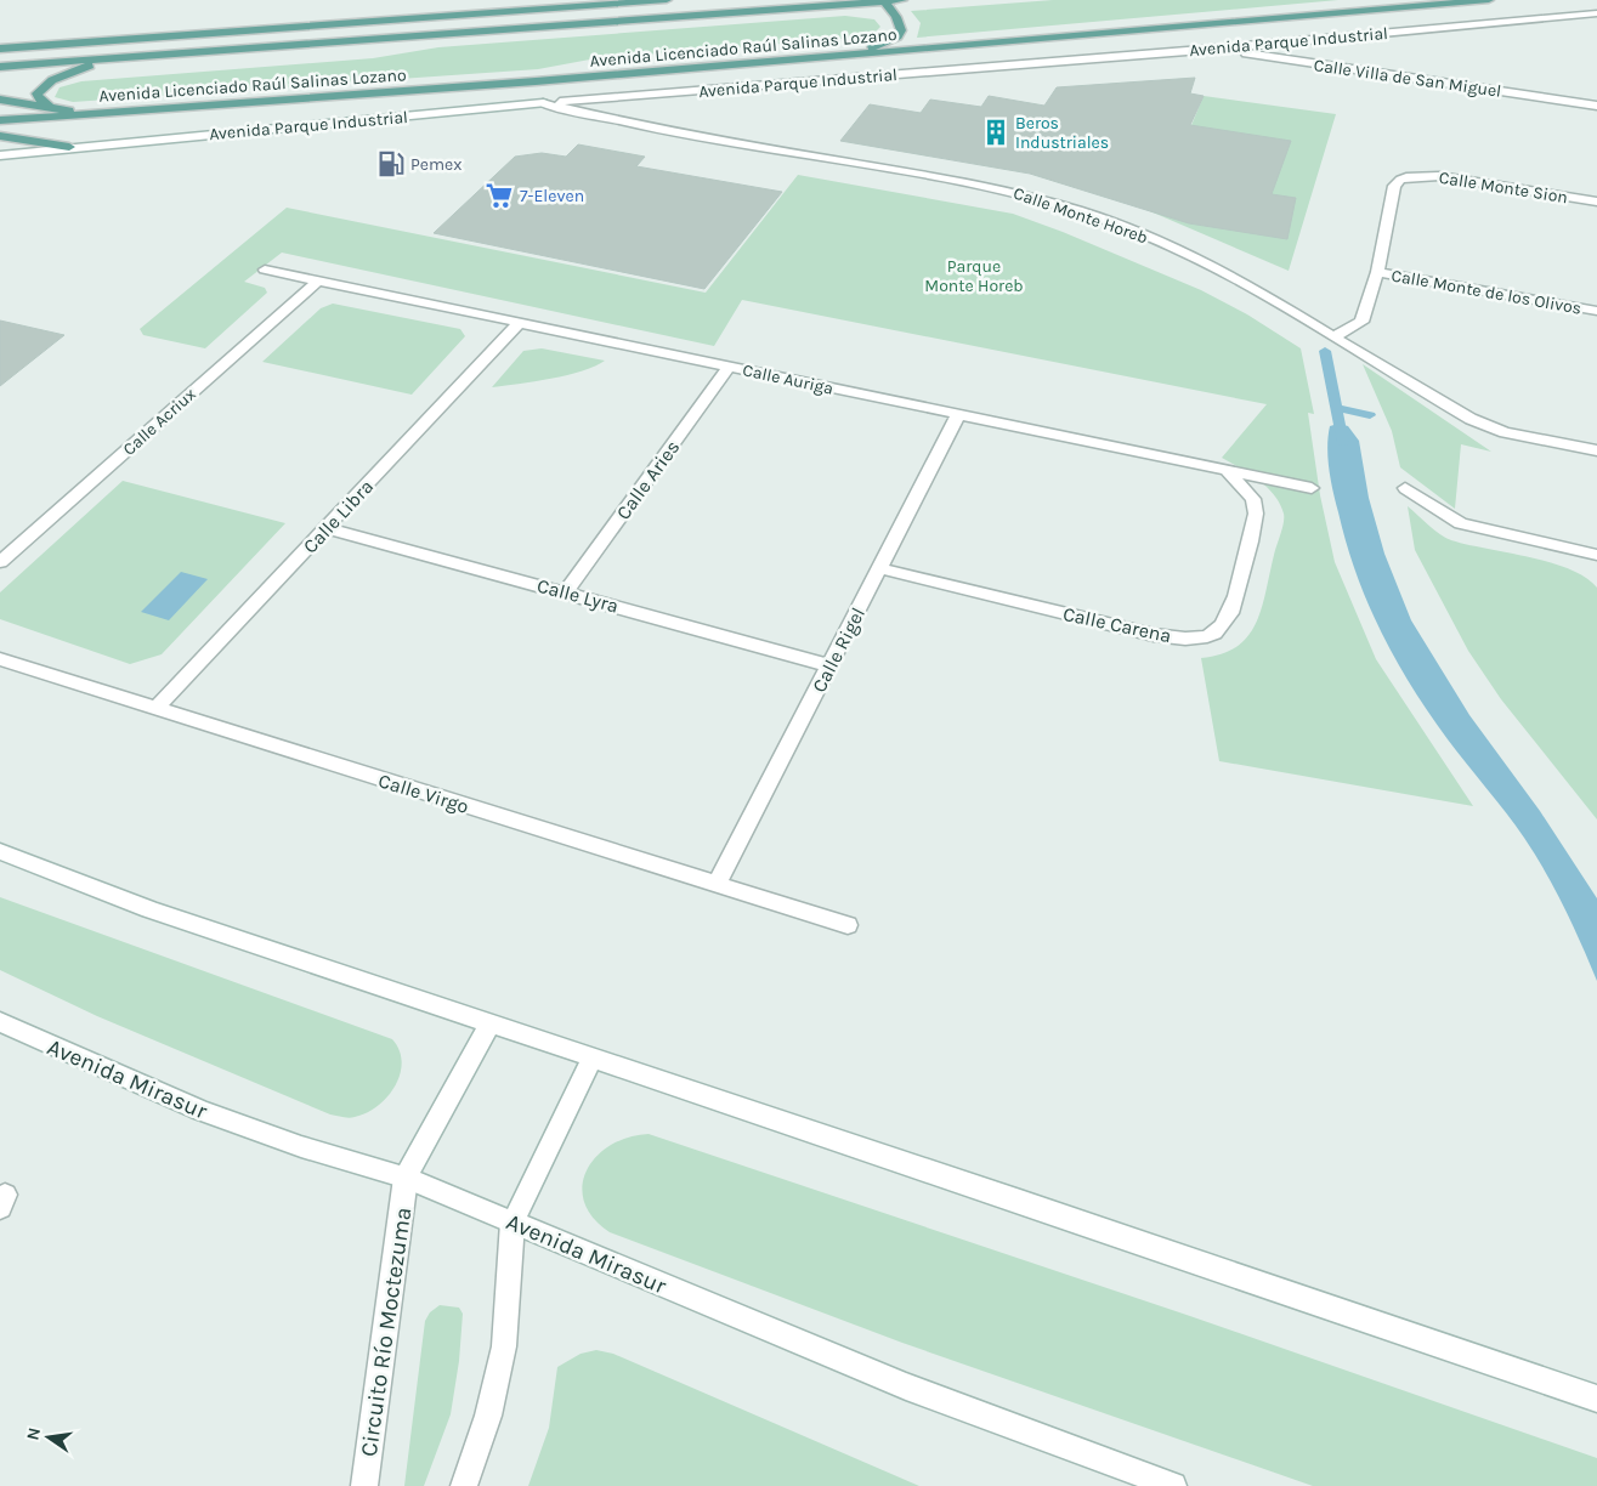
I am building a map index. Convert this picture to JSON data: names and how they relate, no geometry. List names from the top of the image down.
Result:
{
  "streets": {
    "main road": ["Avenida Licenciado Raúl Salinas Lozano"],
    "street": [
      "Avenida Parque Industrial",
      "Calle Villa de San Miguel",
      "Calle Monte Sion",
      "Calle Monte Horeb",
      "Calle Monte de los Olivos",
      "Calle Auriga",
      "Calle Acriux",
      "Calle Aries",
      "Calle Libra",
      "Calle Lyra",
      "Calle Carena",
      "Calle Rigel",
      "Calle Virgo",
      "Avenida Mirasur",
      "Circuito Río Moctezuma"
    ]
  },
  "crossings": [
    ["Avenida Parque Industrial", "Calle Villa de San Miguel"],
    ["Avenida Parque Industrial", "Calle Monte Horeb"],
    ["Calle Monte Sion", "Calle Monte de los Olivos"],
    ["Calle Auriga", "Calle Acriux"],
    ["Calle Auriga", "Calle Aries"],
    ["Calle Auriga", "Calle Libra"],
    ["Calle Auriga", "Calle Carena"],
    ["Calle Auriga", "Calle Rigel"],
    ["Calle Aries", "Calle Lyra"],
    ["Calle Libra", "Calle Lyra"],
    ["Calle Libra", "Calle Virgo"],
    ["Calle Lyra", "Calle Rigel"],
    ["Calle Carena", "Calle Rigel"],
    ["Calle Rigel", "Calle Virgo"],
    ["Avenida Mirasur", "Circuito Río Moctezuma"]
  ],
  "parks": ["Parque Monte Horeb"],
  "places": {
    "building": ["Beros Industriales"],
    "fuel station": ["Pemex"],
    "supermarket": ["7-Eleven"]
  },
  "north": "left"
}
